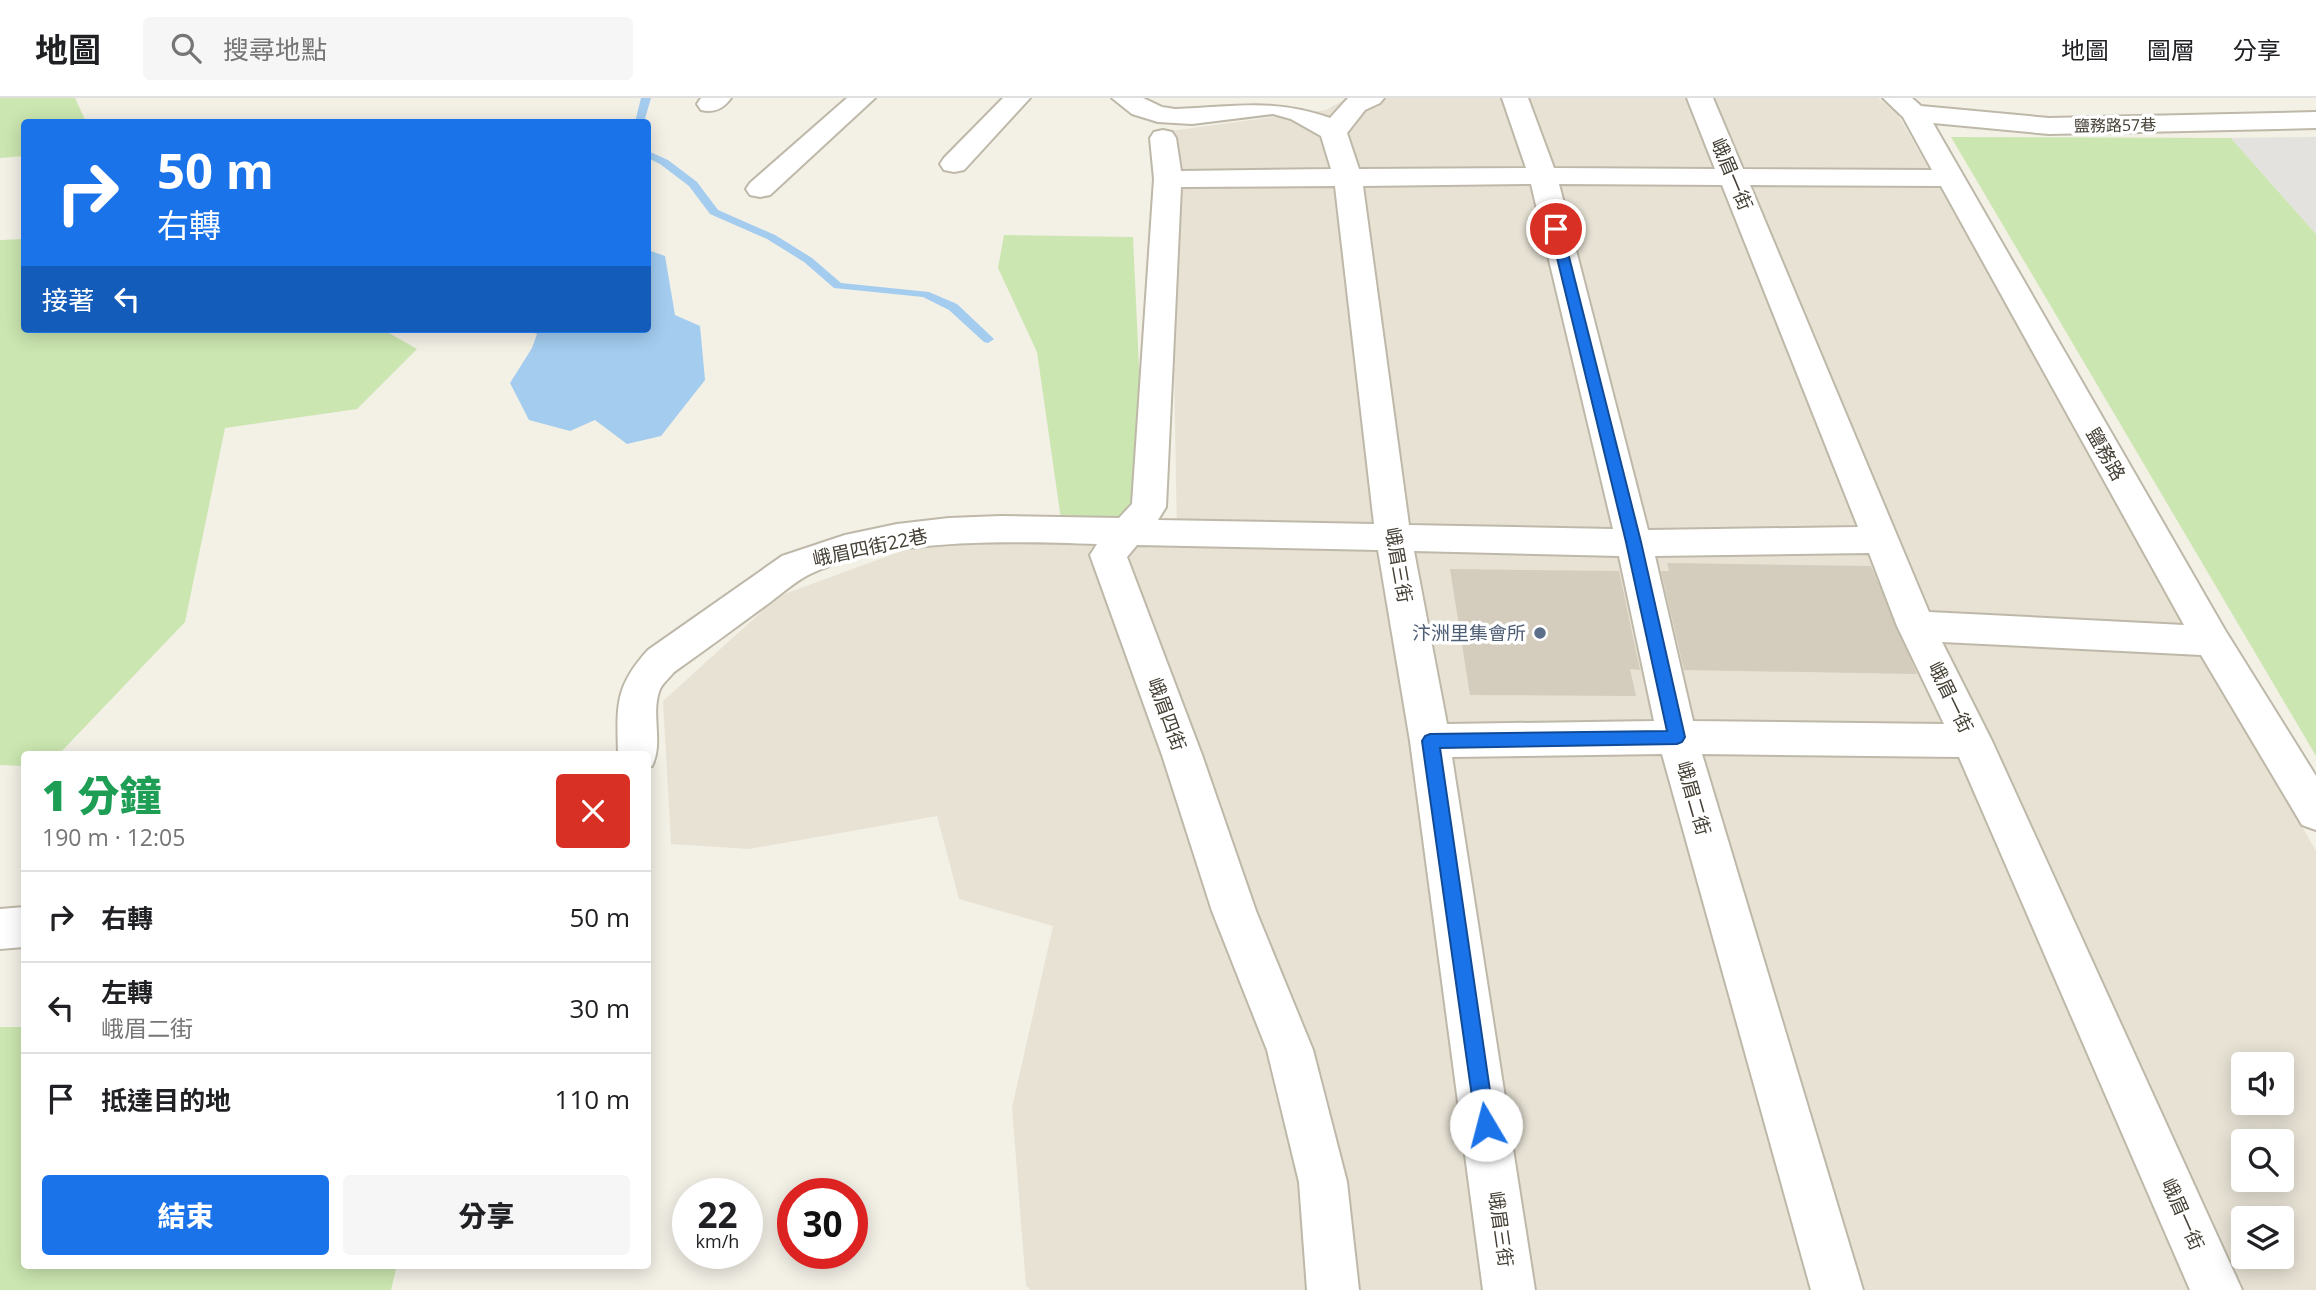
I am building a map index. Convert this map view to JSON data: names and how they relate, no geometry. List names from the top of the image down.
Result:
{
  "streets": {
    "street": [
      "鹽務路57巷",
      "峨眉一街",
      "鹽務路",
      "峨眉四街22巷",
      "峨眉三街",
      "峨眉四街",
      "峨眉二街"
    ]
  },
  "crossings": [
    ["鹽務路57巷", "鹽務路"],
    ["峨眉一街", "峨眉四街22巷"],
    ["峨眉四街22巷", "峨眉三街"],
    ["峨眉四街22巷", "峨眉四街"],
    ["峨眉四街22巷", "峨眉二街"]
  ],
  "places": ["汴洲里集會所"],
  "page": {
    "header": "地圖",
    "search": "搜尋地點",
    "nav": ["地圖", "圖層", "分享"],
    "turn": ["50 m", "右轉"],
    "then": "接著",
    "heading": ["1 分鐘", "190 m · 12:05"],
    "list": [
      {
        "name": "右轉",
        "value": "50 m"
      },
      {
        "name": "左轉",
        "note": "峨眉二街",
        "value": "30 m"
      },
      {
        "name": "抵達目的地",
        "value": "110 m"
      }
    ],
    "buttons": ["結束", "分享"],
    "speed": "22 km/h",
    "limit": "30"
  }
}
